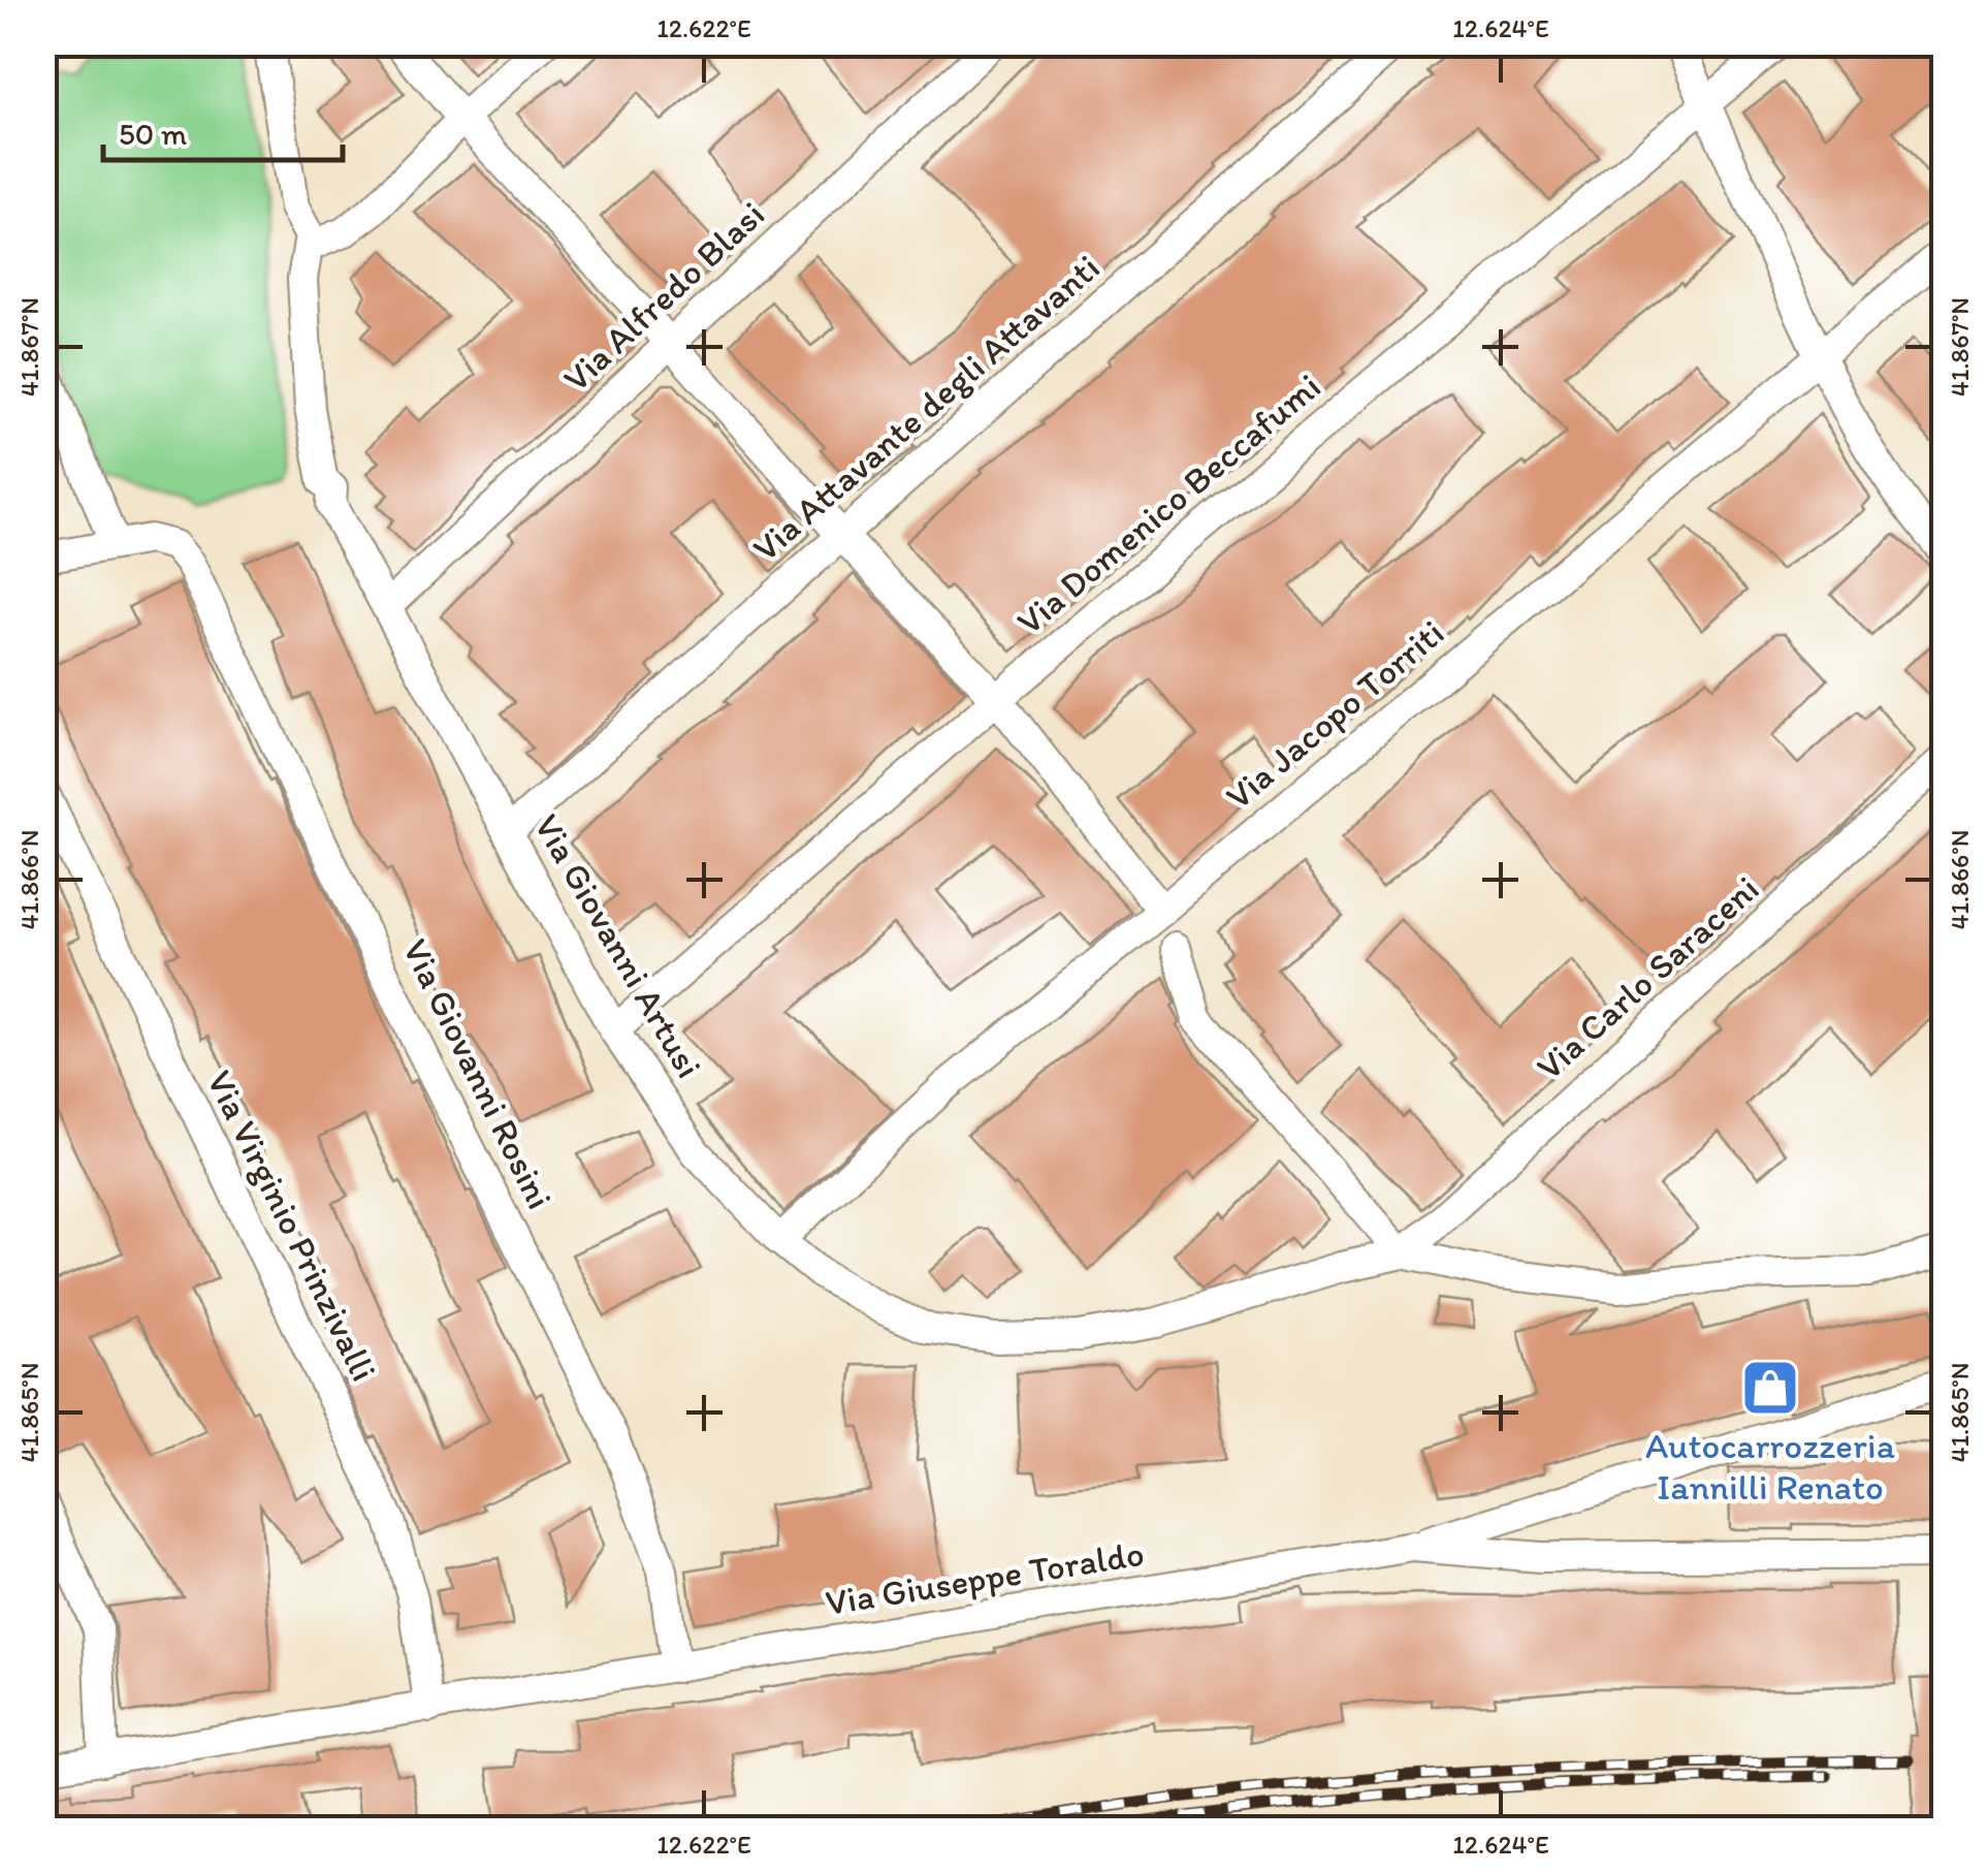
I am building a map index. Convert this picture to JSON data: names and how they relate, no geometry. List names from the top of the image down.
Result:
{
  "streets": {
    "street": [
      "Via Alfredo Blasi",
      "Via Attavante degli Attavanti",
      "Via Domenico Beccafumi",
      "Via Jacopo Torriti",
      "Via Giovanni Artusi",
      "Via Carlo Saraceni",
      "Via Giovanni Rosini",
      "Via Virginio Prinzivalli",
      "Via Giuseppe Toraldo"
    ]
  },
  "crossings": [
    ["Via Alfredo Blasi", "Via Giovanni Artusi"],
    ["Via Attavante degli Attavanti", "Via Giovanni Artusi"],
    ["Via Domenico Beccafumi", "Via Giovanni Artusi"],
    ["Via Jacopo Torriti", "Via Giovanni Artusi"],
    ["Via Giovanni Artusi", "Via Carlo Saraceni"],
    ["Via Giovanni Rosini", "Via Giuseppe Toraldo"],
    ["Via Virginio Prinzivalli", "Via Giuseppe Toraldo"]
  ],
  "places": {
    "shop": ["Autocarrozzeria Iannilli Renato"]
  },
  "scale_bar": "50 m",
  "coordinates": [
    "12.622°E",
    "12.624°E",
    "41.867°N",
    "41.866°N",
    "41.865°N"
  ]
}
